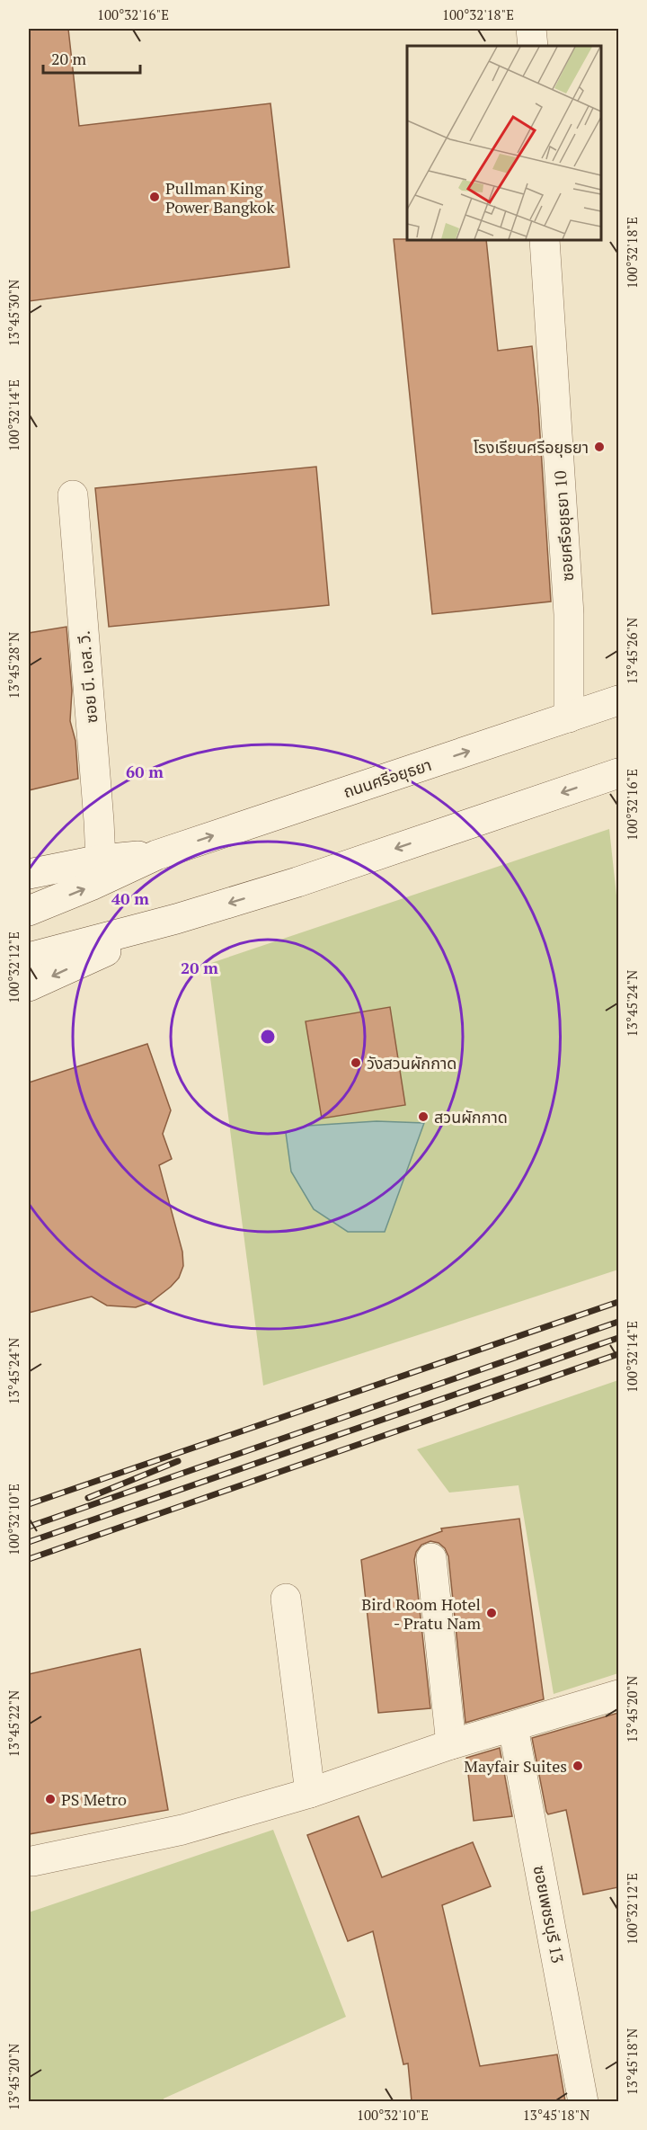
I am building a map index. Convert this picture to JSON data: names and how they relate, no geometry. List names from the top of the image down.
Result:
{
  "streets": {
    "street": [
      "ซอยศรีอยุธยา 10",
      "ซอย บี. เอส. วี.",
      "ถนนศรีอยุธยา",
      "ซอยเพชรบุรี 13"
    ]
  },
  "crossings": [
    ["ซอยศรีอยุธยา 10", "ถนนศรีอยุธยา"],
    ["ซอย บี. เอส. วี.", "ถนนศรีอยุธยา"]
  ],
  "places": [
    "Pullman King Power Bangkok",
    "โรงเรียนศรีอยุธยา",
    "วังสวนผักกาด",
    "สวนผักกาด",
    "Bird Room Hotel - Pratu Nam",
    "Mayfair Suites",
    "PS Metro"
  ],
  "scale_bar": "20 m",
  "coordinates": [
    "100°32'16\"E",
    "100°32'18\"E",
    "13°45'30\"N",
    "100°32'14\"E",
    "13°45'26\"N",
    "13°45'28\"N",
    "100°32'12\"E",
    "13°45'24\"N",
    "100°32'10\"E",
    "13°45'20\"N",
    "13°45'22\"N",
    "13°45'18\"N"
  ],
  "rings": ["60 m", "40 m", "20 m"]
}
